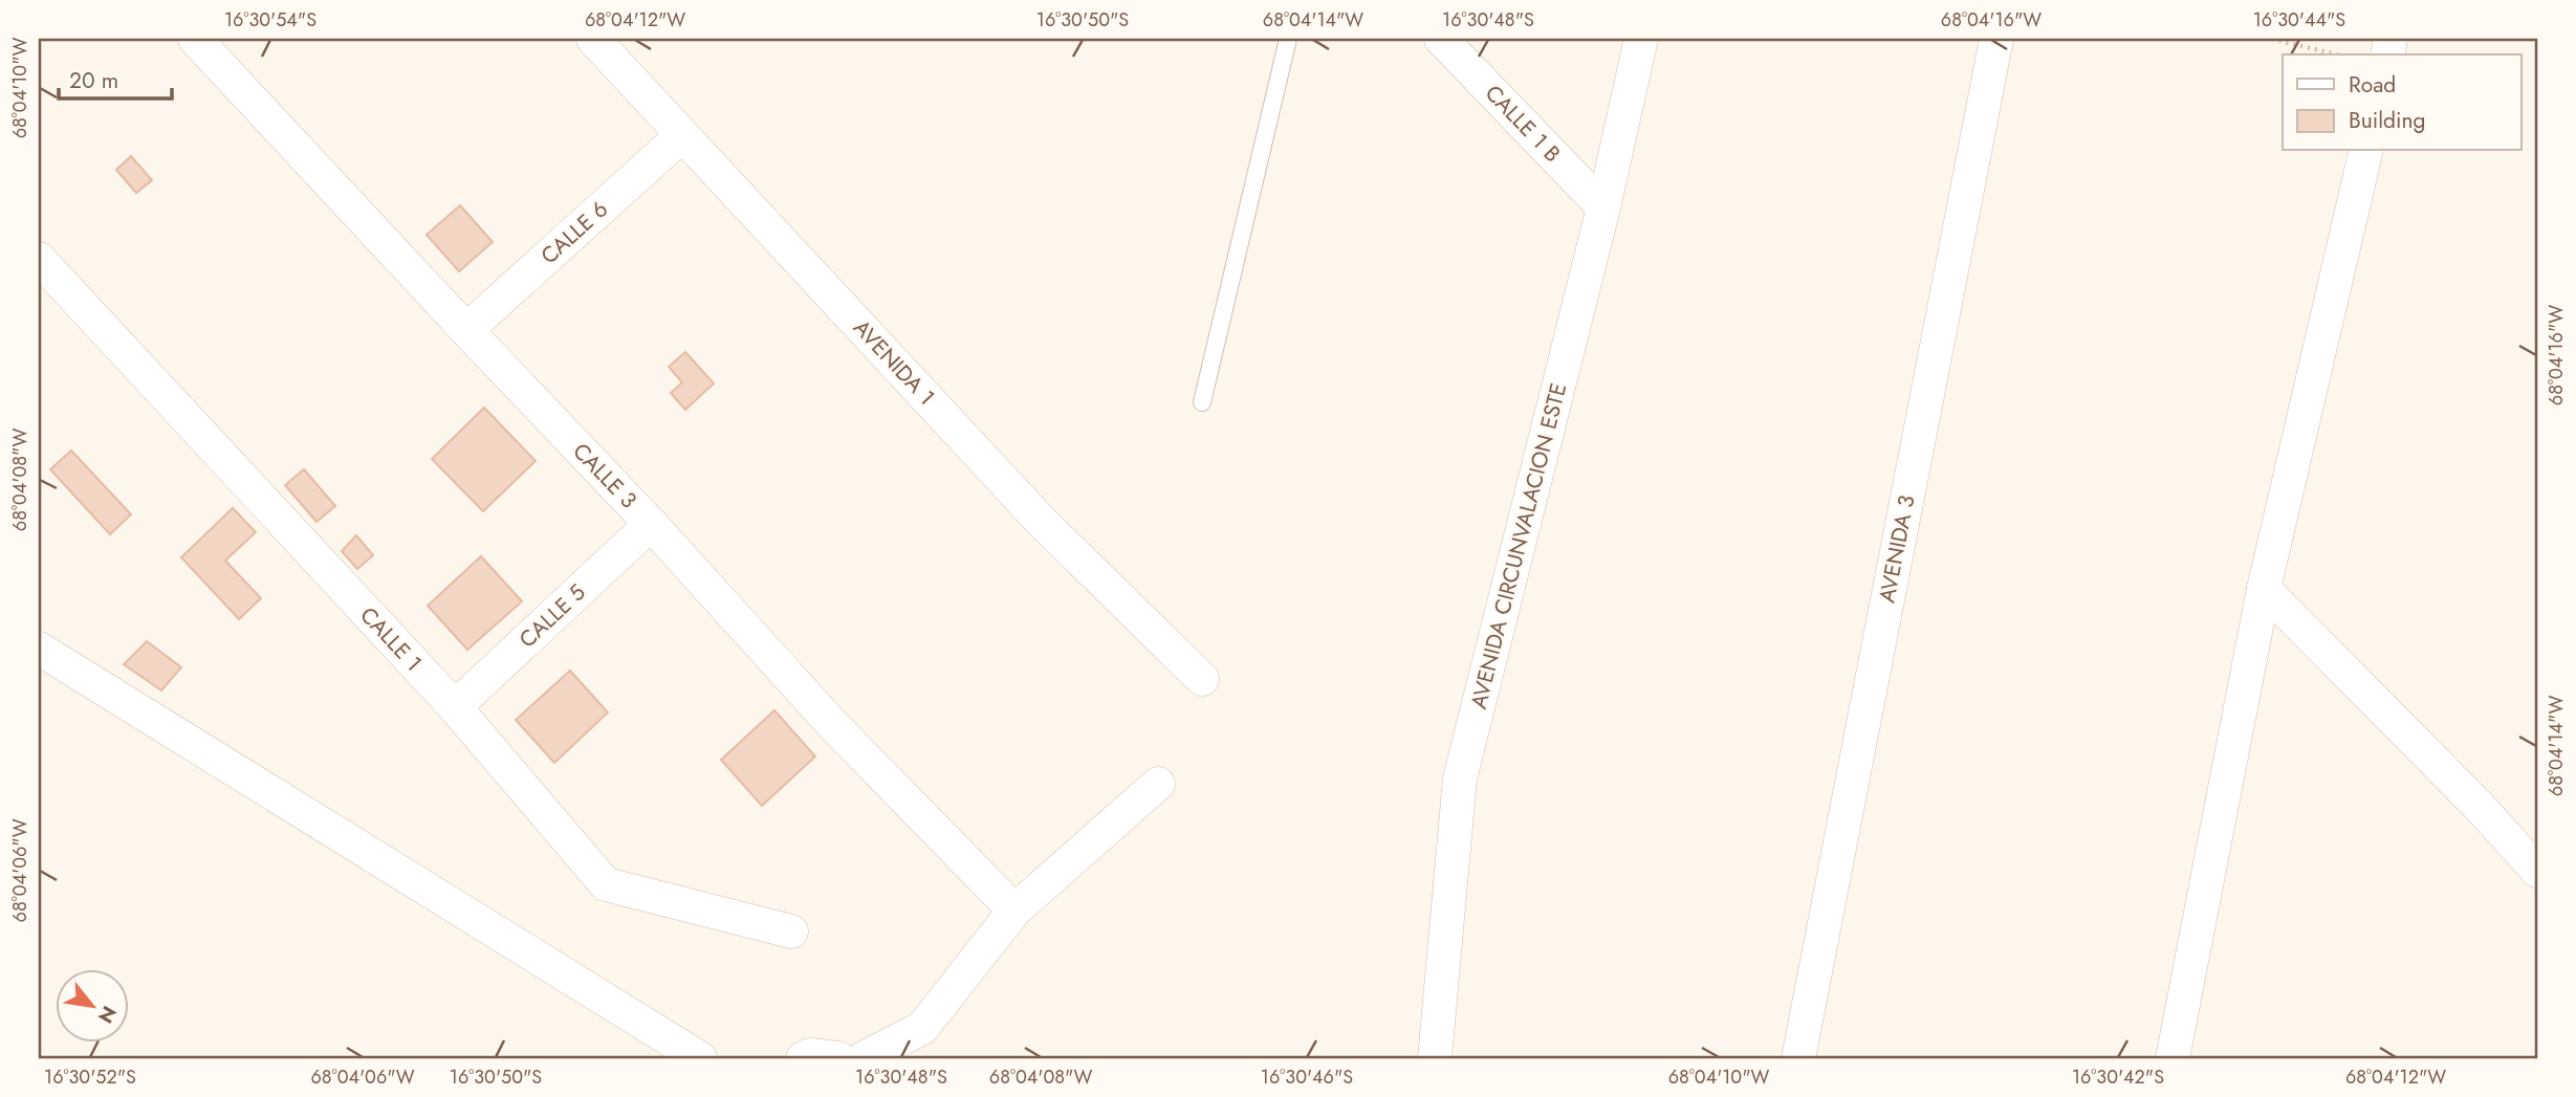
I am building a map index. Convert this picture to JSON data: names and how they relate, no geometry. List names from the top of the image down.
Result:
{
  "streets": {
    "street": [
      "CALLE 1 B",
      "CALLE 6",
      "AVENIDA 1",
      "CALLE 3",
      "AVENIDA CIRCUNVALACION ESTE",
      "AVENIDA 3",
      "CALLE 5",
      "CALLE 1"
    ]
  },
  "crossings": [
    ["CALLE 1 B", "AVENIDA CIRCUNVALACION ESTE"],
    ["CALLE 6", "AVENIDA 1"],
    ["CALLE 6", "CALLE 3"],
    ["CALLE 3", "CALLE 5"],
    ["CALLE 5", "CALLE 1"]
  ],
  "legend": ["Road", "Building"],
  "scale_bar": "20 m",
  "north": "bottom right",
  "coordinates": [
    "16°30'54\"S",
    "68°04'12\"W",
    "16°30'50\"S",
    "68°04'14\"W",
    "16°30'48\"S",
    "68°04'16\"W",
    "16°30'44\"S",
    "68°04'10\"W",
    "68°04'08\"W",
    "68°04'06\"W",
    "16°30'52\"S",
    "16°30'46\"S",
    "16°30'42\"S"
  ]
}
